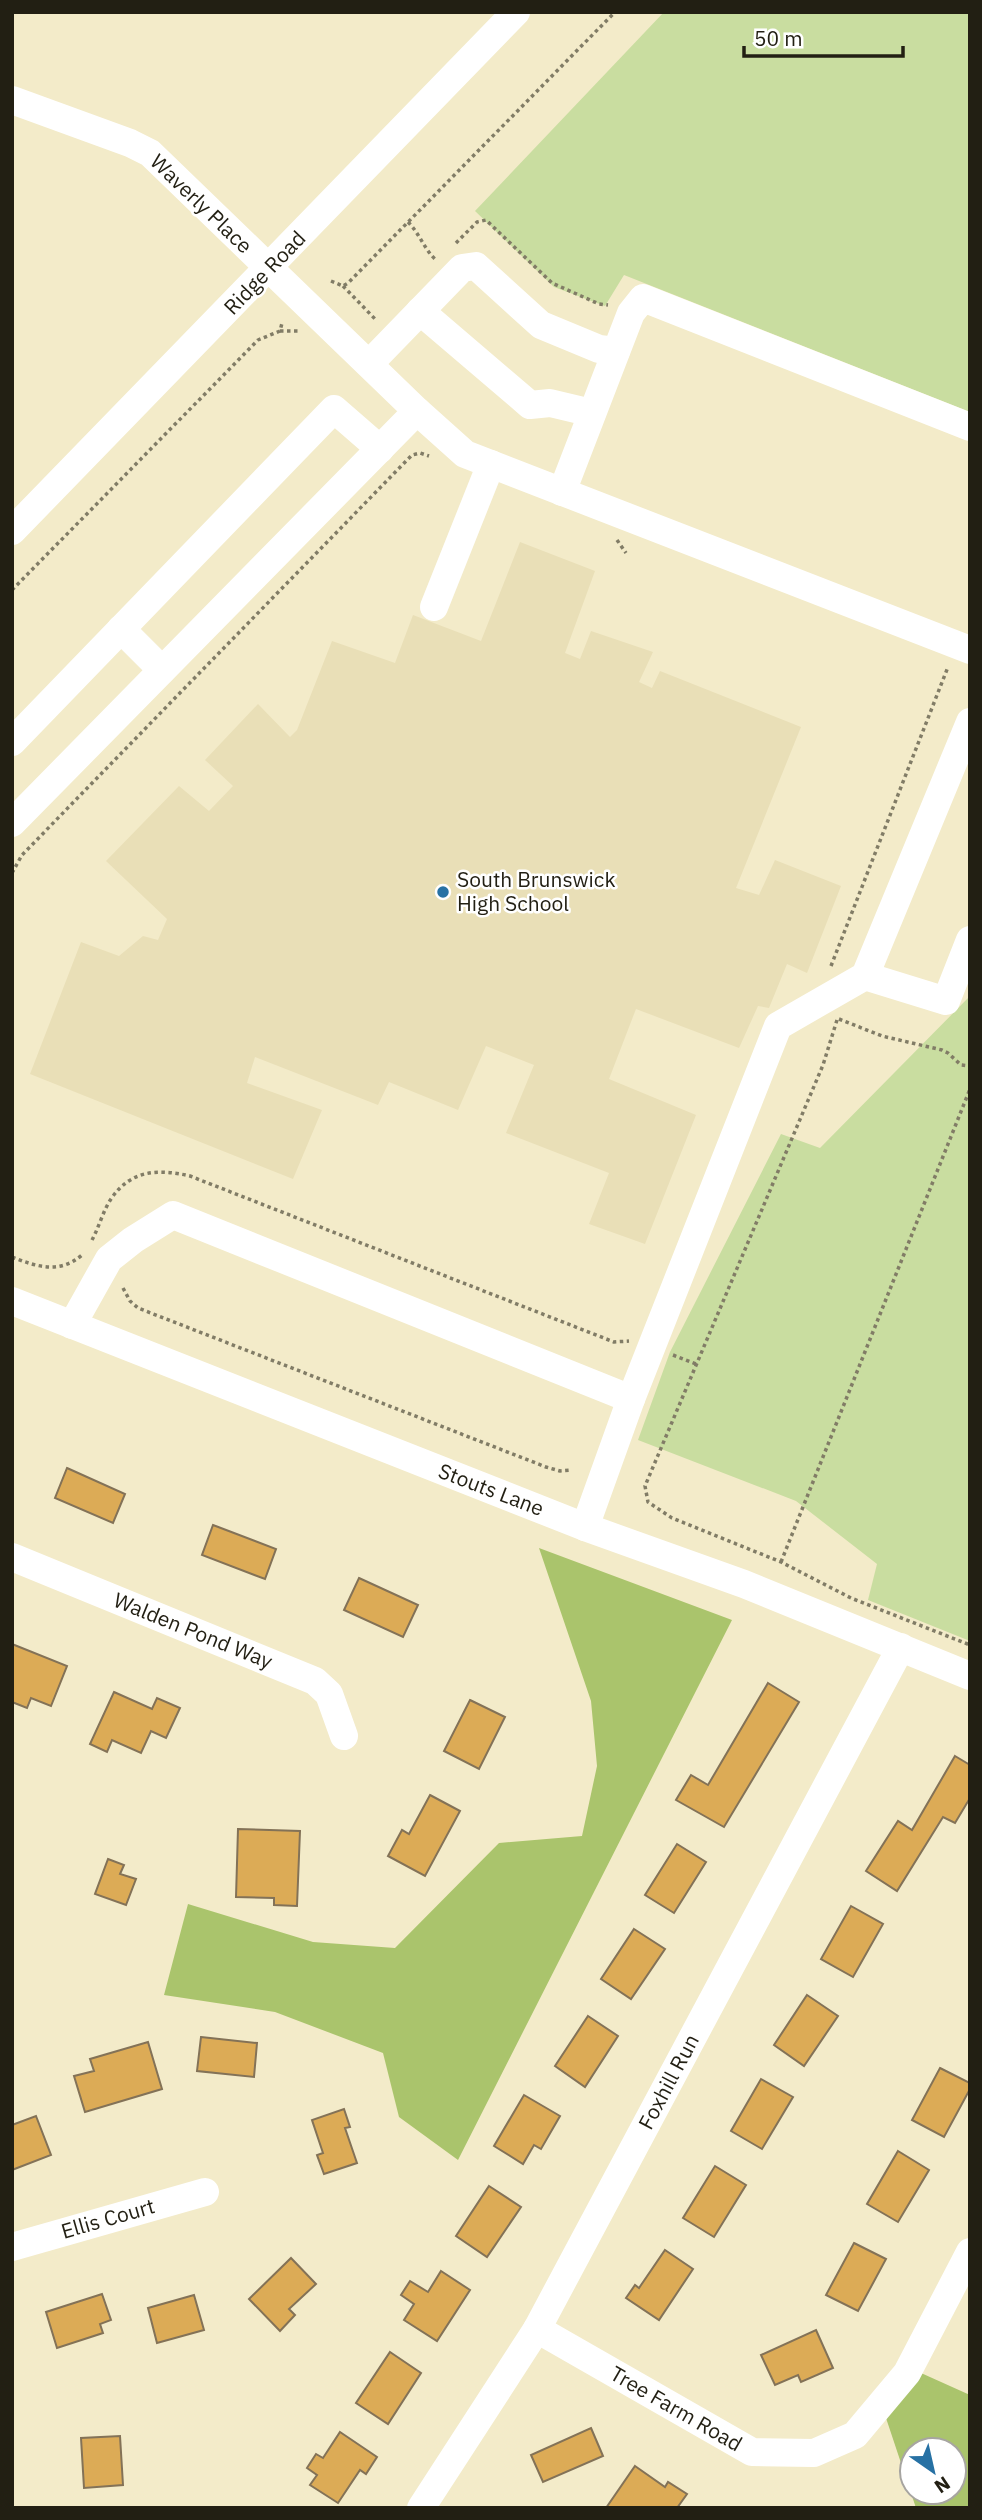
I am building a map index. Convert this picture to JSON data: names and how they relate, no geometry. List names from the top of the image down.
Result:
{
  "streets": {
    "street": [
      "Waverly Place",
      "Ridge Road",
      "Stouts Lane",
      "Walden Pond Way",
      "Foxhill Run",
      "Ellis Court",
      "Tree Farm Road"
    ]
  },
  "crossings": [
    ["Waverly Place", "Ridge Road"],
    ["Stouts Lane", "Foxhill Run"],
    ["Foxhill Run", "Tree Farm Road"]
  ],
  "places": ["South Brunswick High School"],
  "scale_bar": "50 m",
  "north": "bottom right"
}
